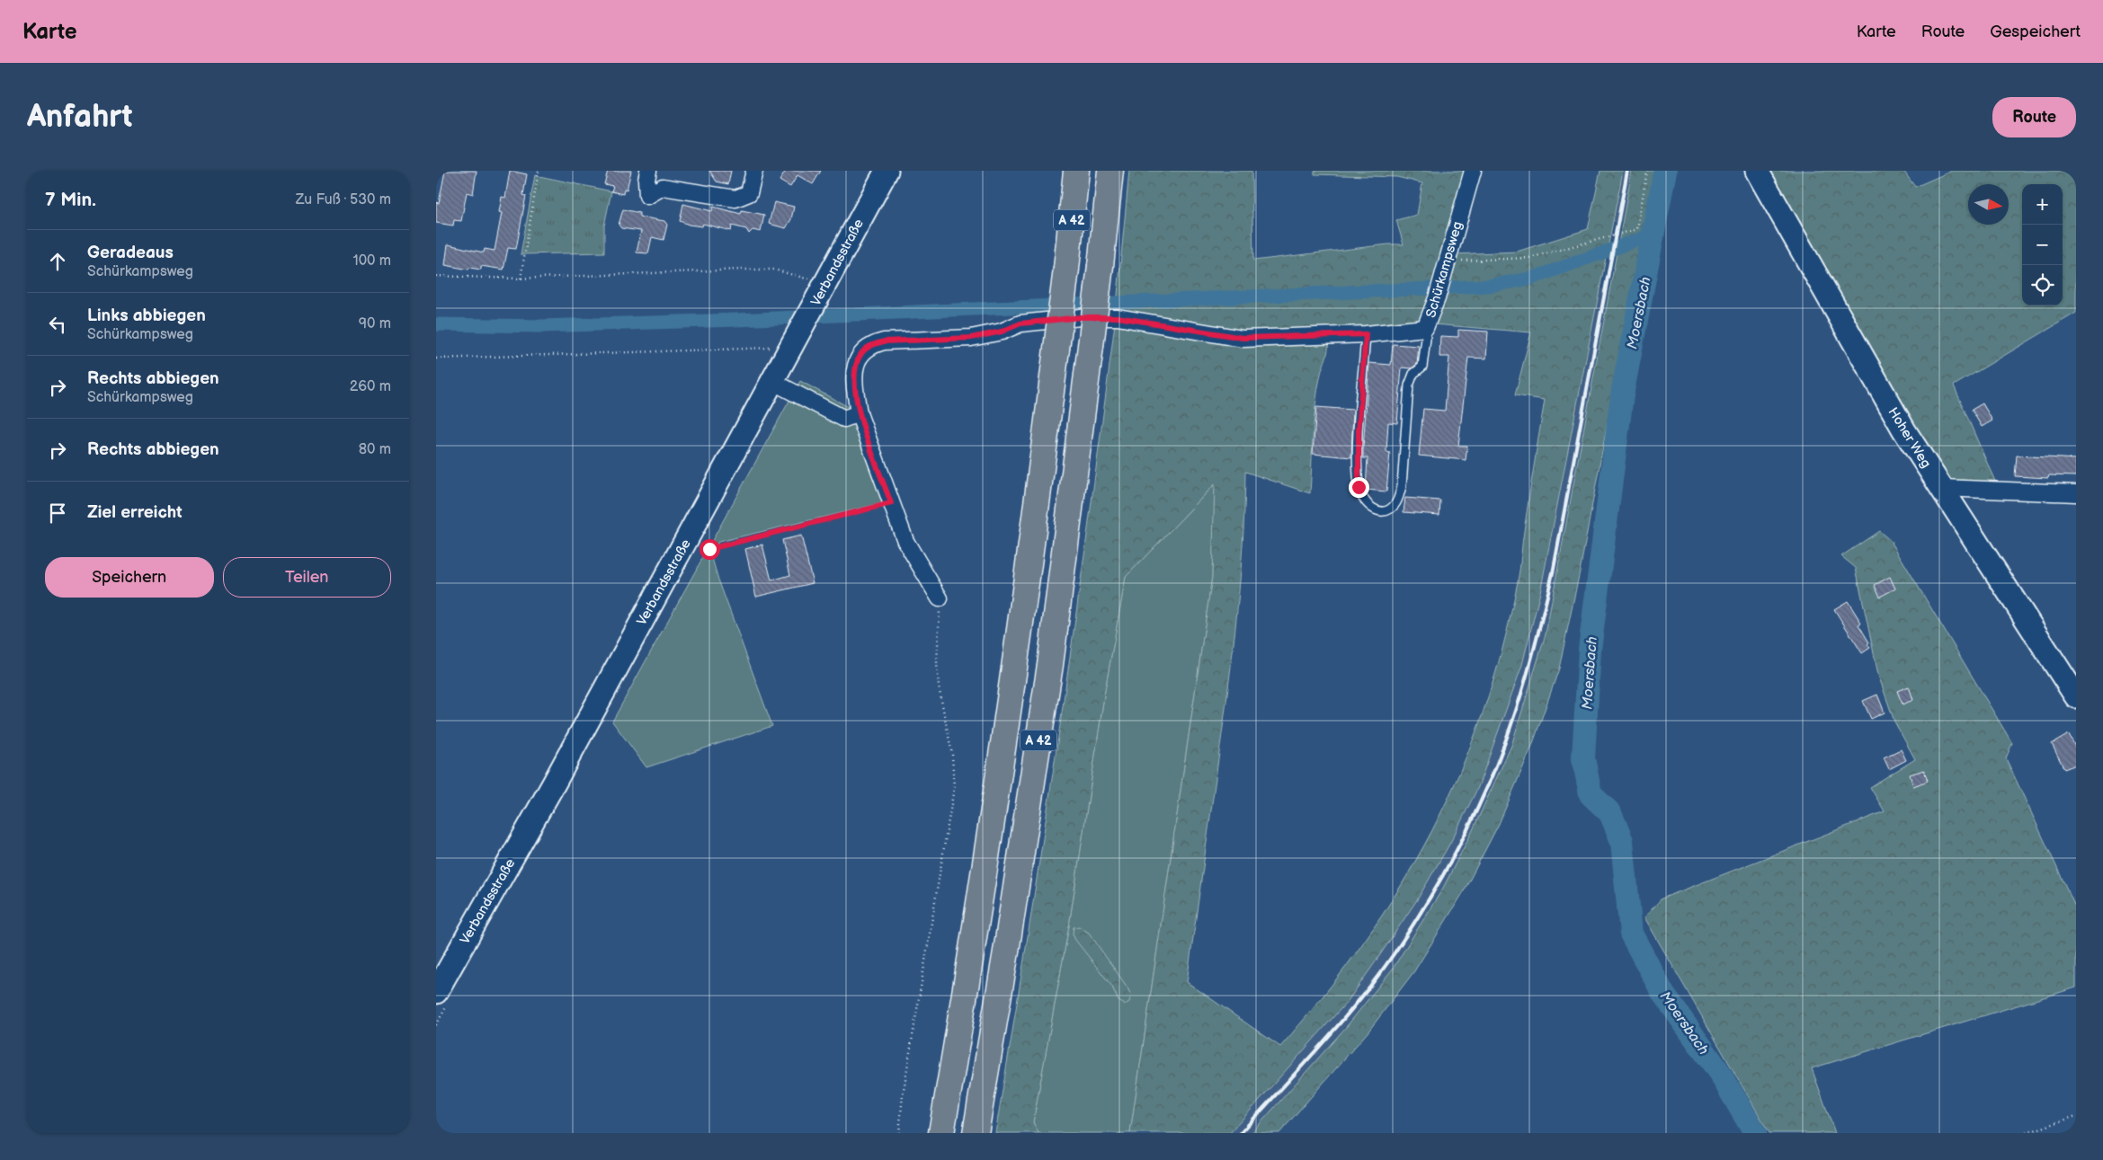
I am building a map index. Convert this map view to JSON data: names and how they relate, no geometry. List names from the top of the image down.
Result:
{
  "streets": {
    "highway": ["A 42"],
    "main road": ["Verbandsstraße", "Hoher Weg"],
    "street": ["Schürkampsweg"]
  },
  "water": ["Moersbach"],
  "north": "right",
  "page": {
    "header": "Karte",
    "nav": ["Karte", "Route", "Gespeichert"],
    "buttons": [
      "Route",
      ["Speichern", "Teilen"]
    ],
    "title": "Anfahrt",
    "heading": ["7 Min.", "Zu Fuß · 530 m"],
    "map_buttons": ["+", "−"],
    "list": [
      ["Geradeaus", "Schürkampsweg", "100 m"],
      ["Links abbiegen", "Schürkampsweg", "90 m"],
      ["Rechts abbiegen", "Schürkampsweg", "260 m"],
      ["Rechts abbiegen", "80 m"],
      "Ziel erreicht"
    ]
  }
}
